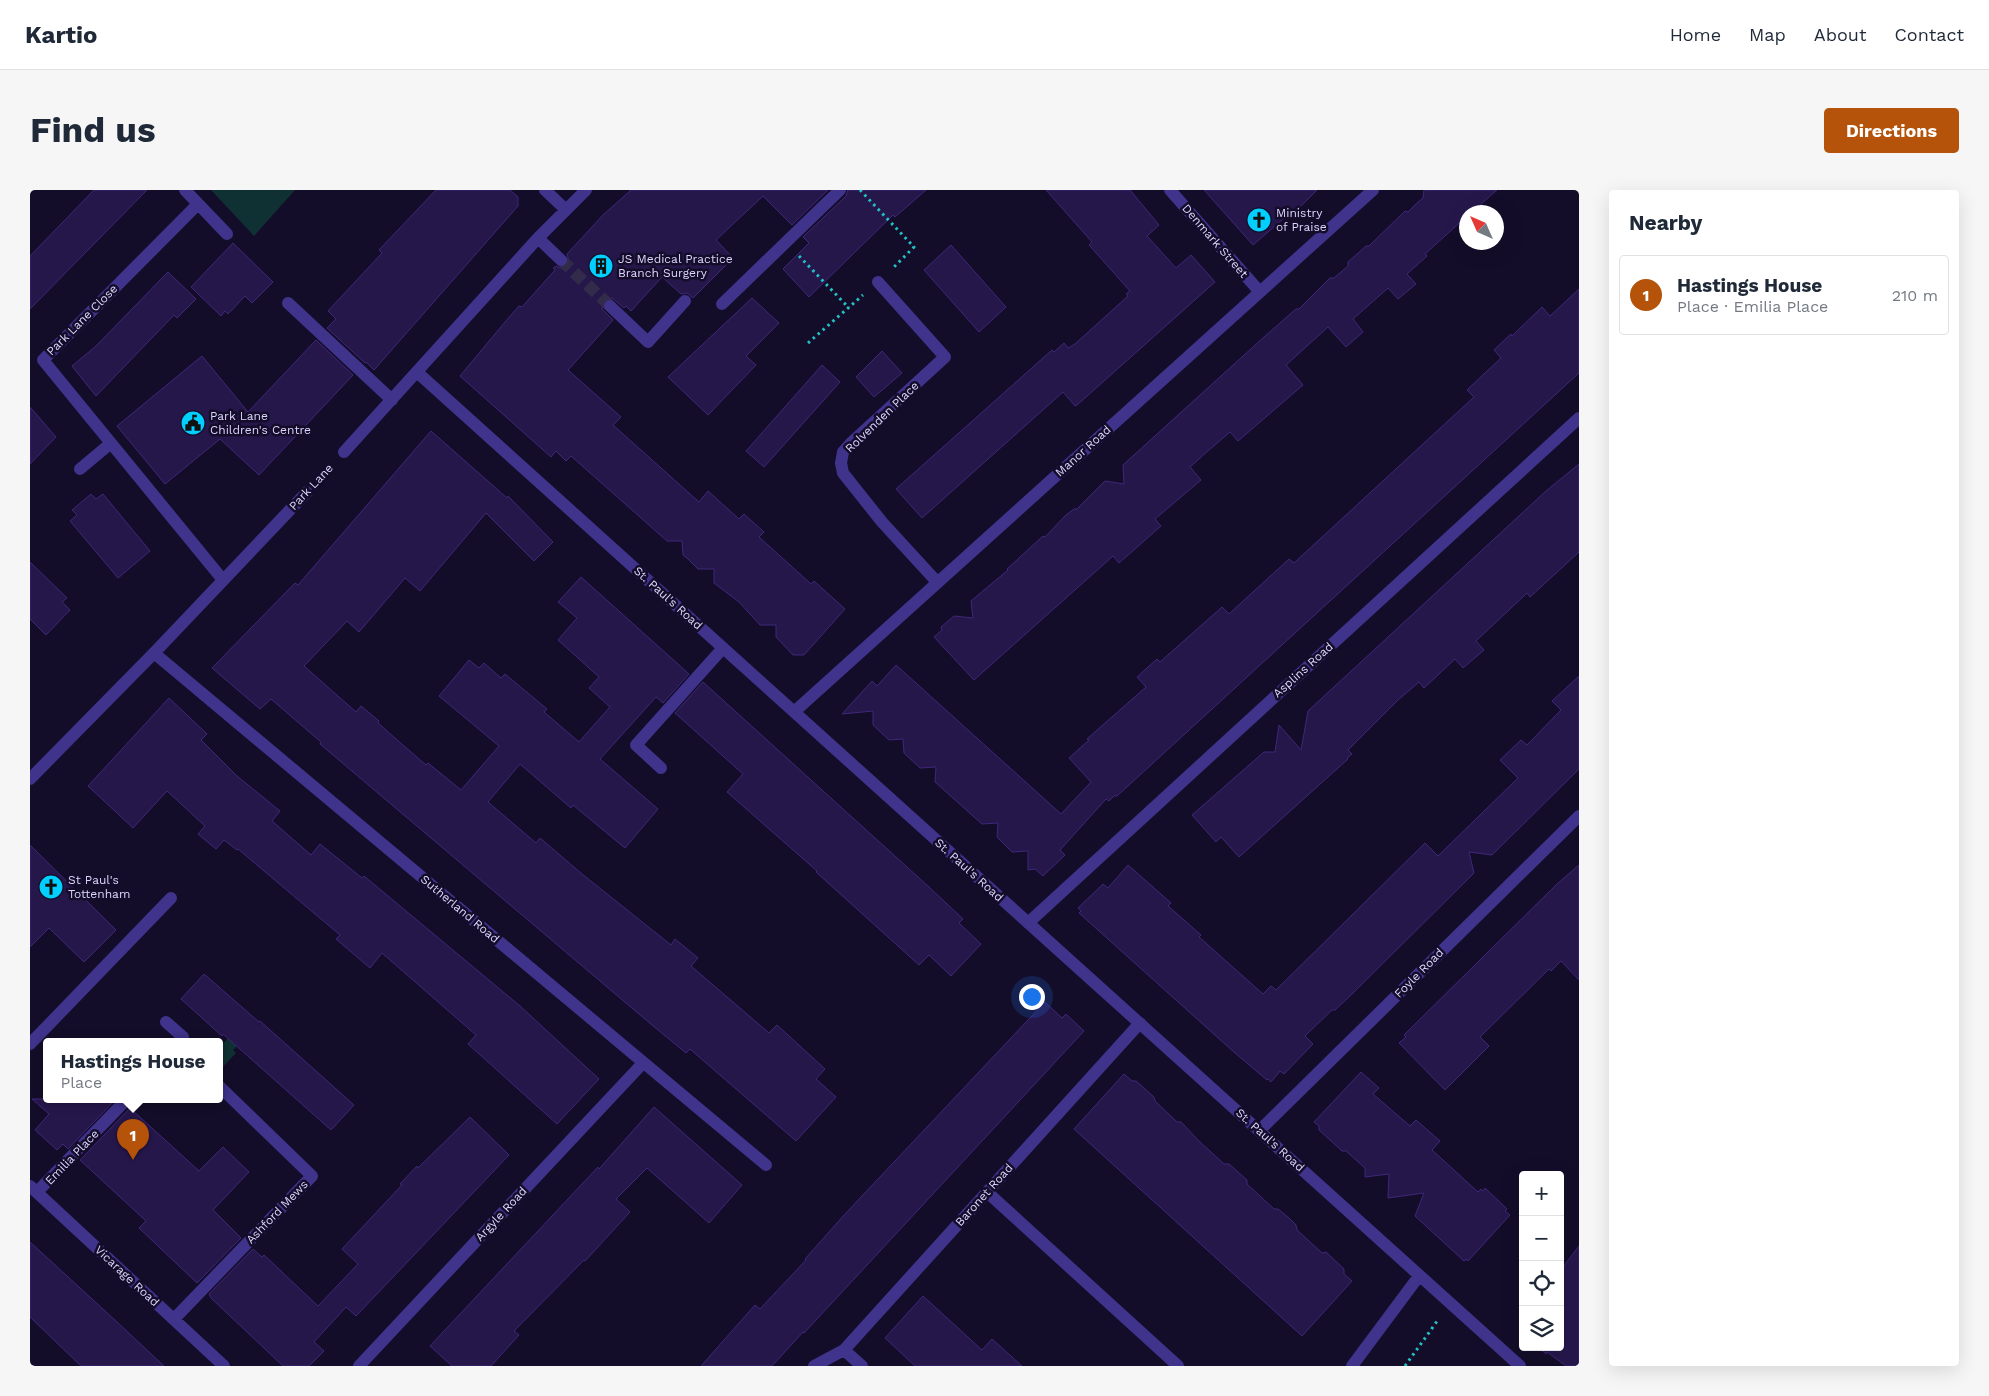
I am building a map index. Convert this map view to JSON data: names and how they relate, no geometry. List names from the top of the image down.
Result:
{
  "streets": {
    "street": [
      "Denmark Street",
      "Park Lane Close",
      "Rolvenden Place",
      "Manor Road",
      "Park Lane",
      "St. Paul's Road",
      "Asplins Road",
      "Sutherland Road",
      "Foyle Road",
      "Emilia Place",
      "Baronet Road",
      "Ashford Mews",
      "Argyle Road",
      "Vicarage Road"
    ]
  },
  "crossings": [
    ["Denmark Street", "Manor Road"],
    ["Park Lane Close", "Park Lane"],
    ["Rolvenden Place", "Manor Road"],
    ["Manor Road", "St. Paul's Road"],
    ["Park Lane", "Sutherland Road"],
    ["St. Paul's Road", "Asplins Road"],
    ["St. Paul's Road", "Foyle Road"],
    ["St. Paul's Road", "Baronet Road"],
    ["Sutherland Road", "Argyle Road"],
    ["Emilia Place", "Vicarage Road"],
    ["Ashford Mews", "Vicarage Road"]
  ],
  "places": {
    "church": ["Ministry of Praise", "St Paul's Tottenham"],
    "building": ["JS Medical Practice Branch Surgery"],
    "public building": ["Park Lane Children's Centre"]
  },
  "north": "top left",
  "page": {
    "header": "Kartio",
    "nav": [
      "Home",
      "Map",
      "About",
      "Contact"
    ],
    "buttons": "Directions",
    "title": "Find us",
    "heading": "Nearby",
    "list": [
      {
        "mark": "1",
        "name": "Hastings House",
        "note": "Place · Emilia Place",
        "value": "210 m"
      }
    ],
    "popup": ["Hastings House", "Place"],
    "pins": "1",
    "map_buttons": ["+", "−"]
  }
}
